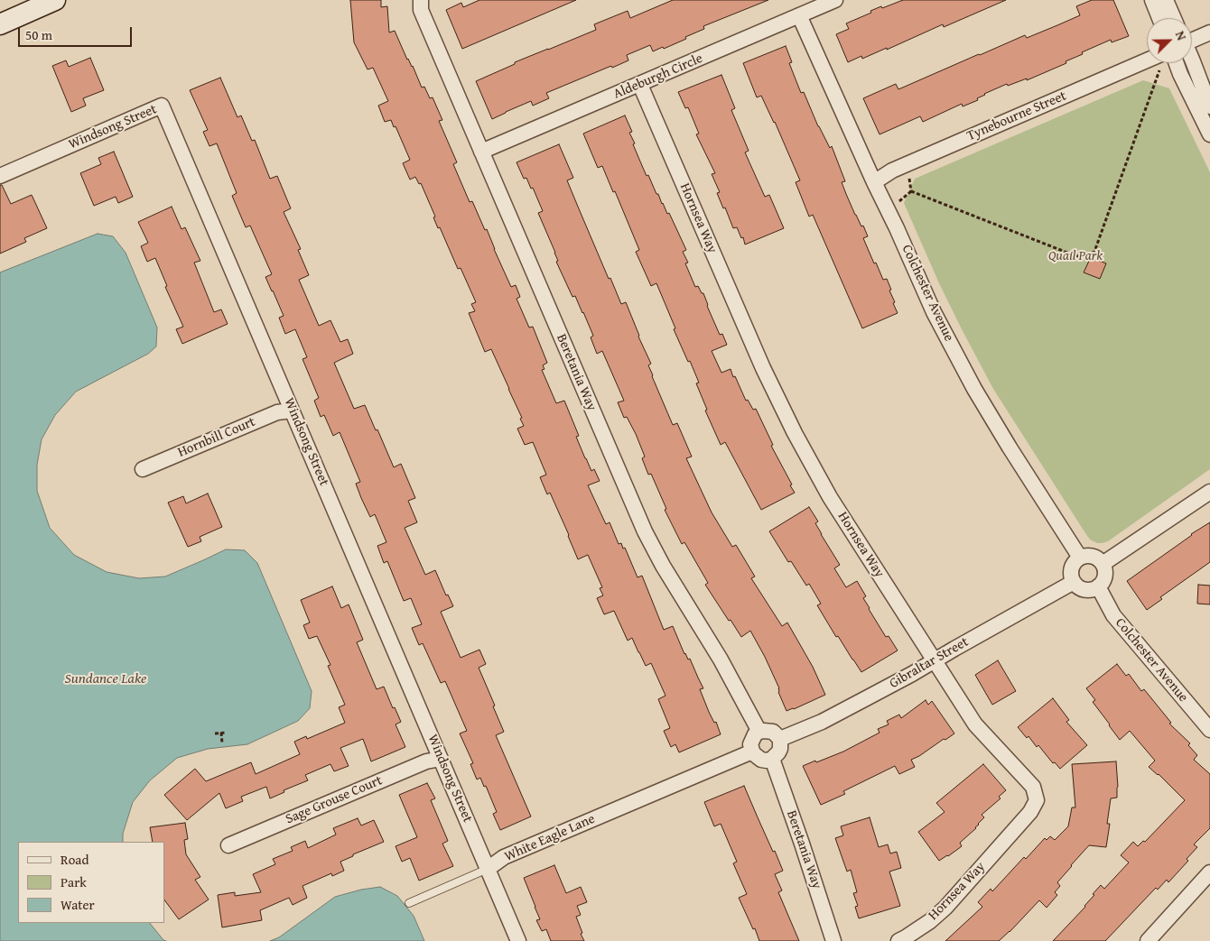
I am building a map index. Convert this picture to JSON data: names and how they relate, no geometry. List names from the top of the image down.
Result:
{
  "streets": {
    "street": [
      "Aldeburgh Circle",
      "Tynebourne Street",
      "Windsong Street",
      "Hornsea Way",
      "Colchester Avenue",
      "Beretania Way",
      "Hornbill Court",
      "Gibraltar Street",
      "Sage Grouse Court",
      "White Eagle Lane"
    ]
  },
  "crossings": [
    ["Aldeburgh Circle", "Hornsea Way"],
    ["Aldeburgh Circle", "Colchester Avenue"],
    ["Aldeburgh Circle", "Beretania Way"],
    ["Tynebourne Street", "Colchester Avenue"],
    ["Windsong Street", "Hornbill Court"],
    ["Windsong Street", "Sage Grouse Court"],
    ["Windsong Street", "White Eagle Lane"],
    ["Hornsea Way", "Gibraltar Street"],
    ["Colchester Avenue", "Gibraltar Street"],
    ["Beretania Way", "Gibraltar Street"],
    ["Beretania Way", "White Eagle Lane"],
    ["Gibraltar Street", "White Eagle Lane"]
  ],
  "water": ["Sundance Lake"],
  "parks": ["Quail Park"],
  "legend": ["Road", "Park", "Water"],
  "scale_bar": "50 m",
  "north": "top right"
}
